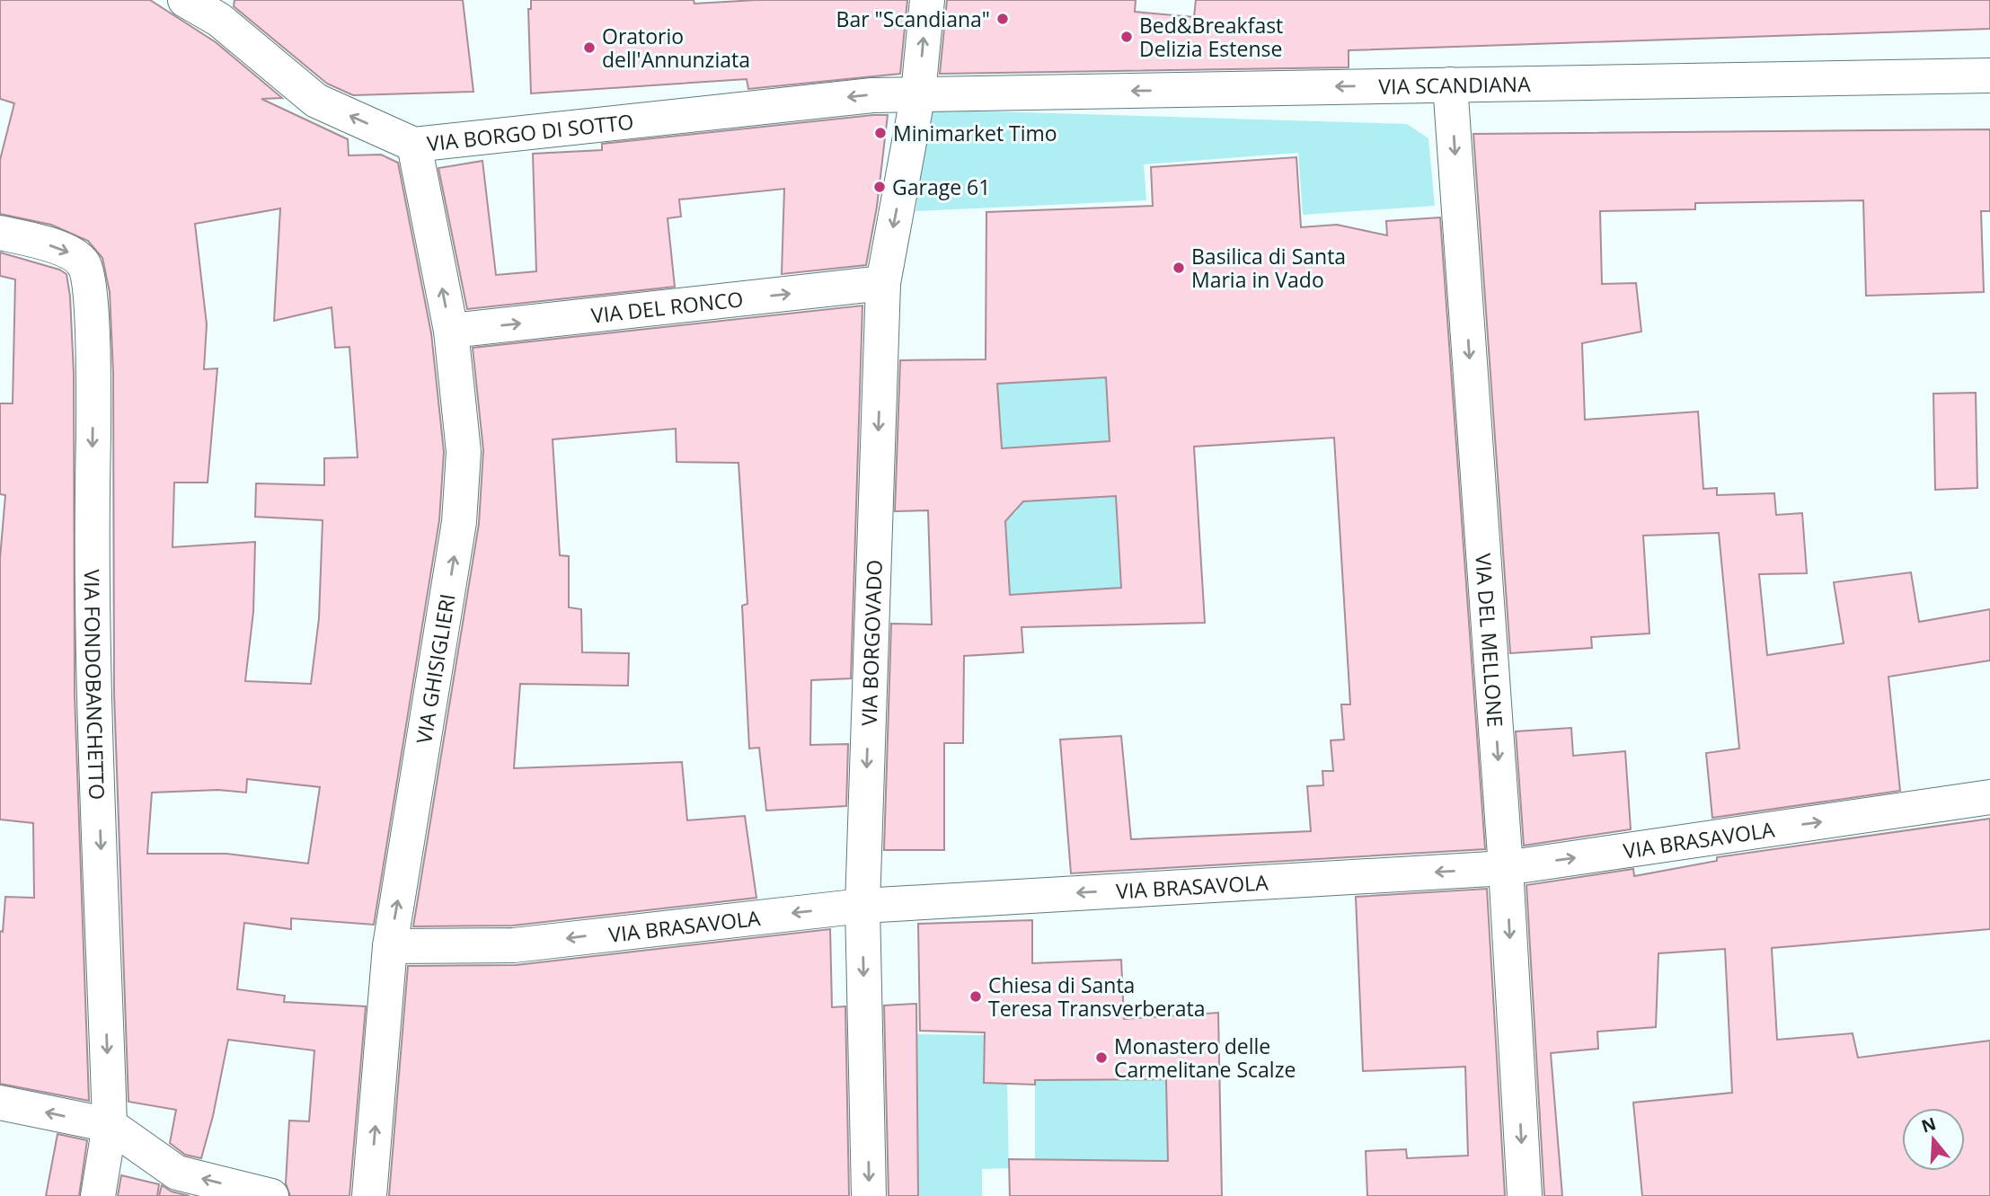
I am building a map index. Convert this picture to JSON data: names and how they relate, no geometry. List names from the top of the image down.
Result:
{
  "streets": {
    "street": [
      "VIA SCANDIANA",
      "VIA BORGO DI SOTTO",
      "VIA DEL RONCO",
      "VIA DEL MELLONE",
      "VIA BORGOVADO",
      "VIA GHISIGLIERI",
      "VIA FONDOBANCHETTO",
      "VIA BRASAVOLA"
    ]
  },
  "crossings": [
    ["VIA SCANDIANA", "VIA BORGO DI SOTTO"],
    ["VIA SCANDIANA", "VIA DEL MELLONE"],
    ["VIA SCANDIANA", "VIA BORGOVADO"],
    ["VIA BORGO DI SOTTO", "VIA BORGOVADO"],
    ["VIA BORGO DI SOTTO", "VIA GHISIGLIERI"],
    ["VIA DEL RONCO", "VIA BORGOVADO"],
    ["VIA DEL RONCO", "VIA GHISIGLIERI"],
    ["VIA DEL MELLONE", "VIA BRASAVOLA"],
    ["VIA BORGOVADO", "VIA BRASAVOLA"],
    ["VIA GHISIGLIERI", "VIA BRASAVOLA"]
  ],
  "one_way": [
    "VIA SCANDIANA",
    "VIA BORGO DI SOTTO",
    "VIA DEL RONCO",
    "VIA DEL MELLONE",
    "VIA BORGOVADO",
    "VIA GHISIGLIERI",
    "VIA FONDOBANCHETTO"
  ],
  "places": [
    "Bar \"Scandiana\"",
    "Bed&Breakfast Delizia Estense",
    "Oratorio dell'Annunziata",
    "Minimarket Timo",
    "Garage 61",
    "Basilica di Santa Maria in Vado",
    "Chiesa di Santa Teresa Transverberata",
    "Monastero delle Carmelitane Scalze"
  ],
  "north": "top"
}
